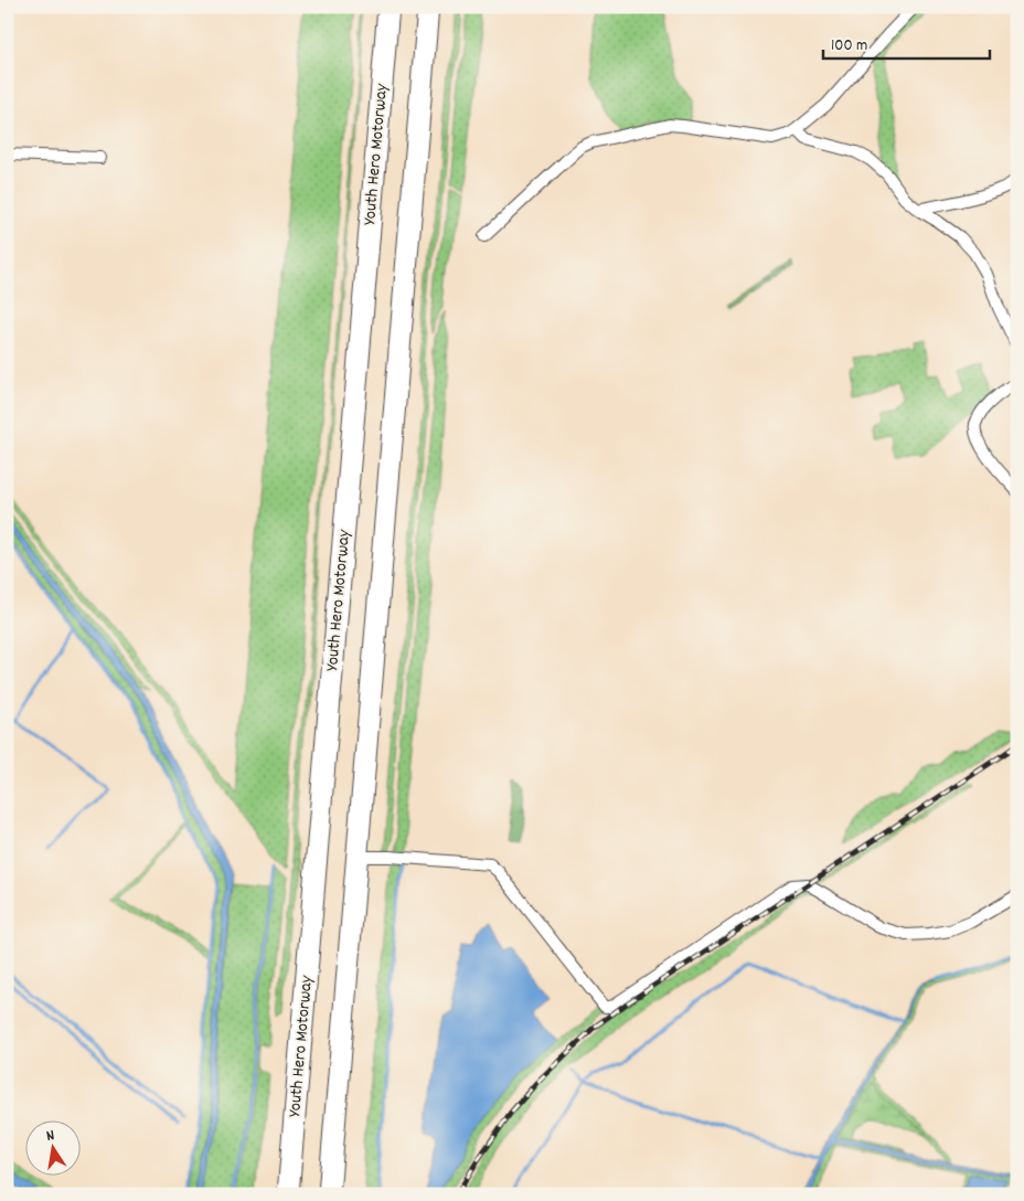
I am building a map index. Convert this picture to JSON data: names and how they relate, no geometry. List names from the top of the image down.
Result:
{
  "streets": {
    "highway": ["Youth Hero Motorway"]
  },
  "scale_bar": "100 m",
  "north": "top"
}
